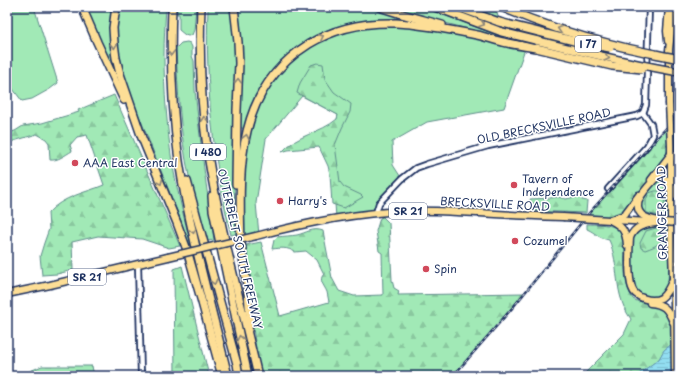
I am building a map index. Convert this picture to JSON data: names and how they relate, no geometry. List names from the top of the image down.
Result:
{
  "streets": {
    "highway": ["I 77", "I 480", "OUTERBELT SOUTH FREEWAY"],
    "main road": ["BRECKSVILLE ROAD", "SR 21", "GRANGER ROAD"],
    "street": ["OLD BRECKSVILLE ROAD"]
  },
  "crossings": [
    ["OLD BRECKSVILLE ROAD", "BRECKSVILLE ROAD"]
  ],
  "places": [
    "AAA East Central",
    "Tavern of Independence",
    "Harry's",
    "Cozumel",
    "Spin"
  ]
}
